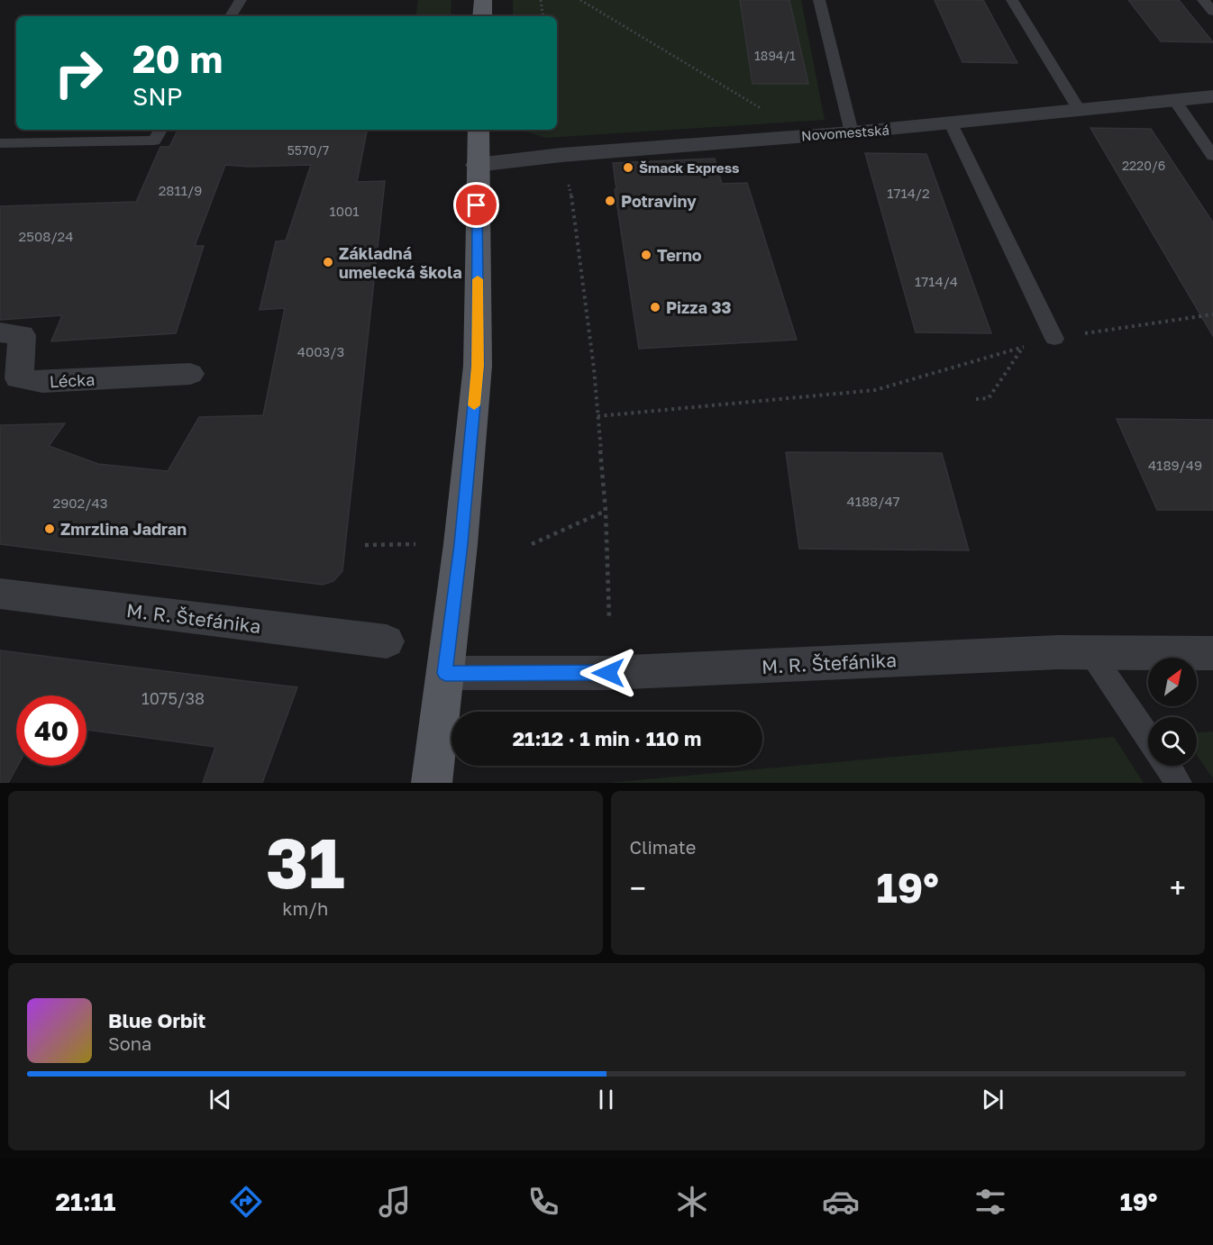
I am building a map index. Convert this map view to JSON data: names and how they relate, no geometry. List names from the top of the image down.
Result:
{
  "streets": {
    "street": ["Novomestská", "Lécka", "M. R. Štefánika"]
  },
  "places": [
    "Šmack Express",
    "Potraviny",
    "Terno",
    "Základná umelecká škola",
    "Pizza 33",
    "Zmrzlina Jadran"
  ],
  "house_numbers": [
    "1894/1",
    "5570/7",
    "2220/6",
    "2811/9",
    "1714/2",
    "1001",
    "2508/24",
    "1714/4",
    "4003/3",
    "4189/49",
    "4188/47",
    "2902/43",
    "1075/38"
  ],
  "north": "top right",
  "page": {
    "turn": ["20 m", "SNP"],
    "limit": "40",
    "trip": "21:12 · 1 min · 110 m",
    "tile": [
      ["31", "km/h"],
      "Climate"
    ],
    "heat": ["−", "19°", "+"],
    "song": ["Blue Orbit", "Sona"],
    "tabs": ["21:11", "19°"]
  }
}
